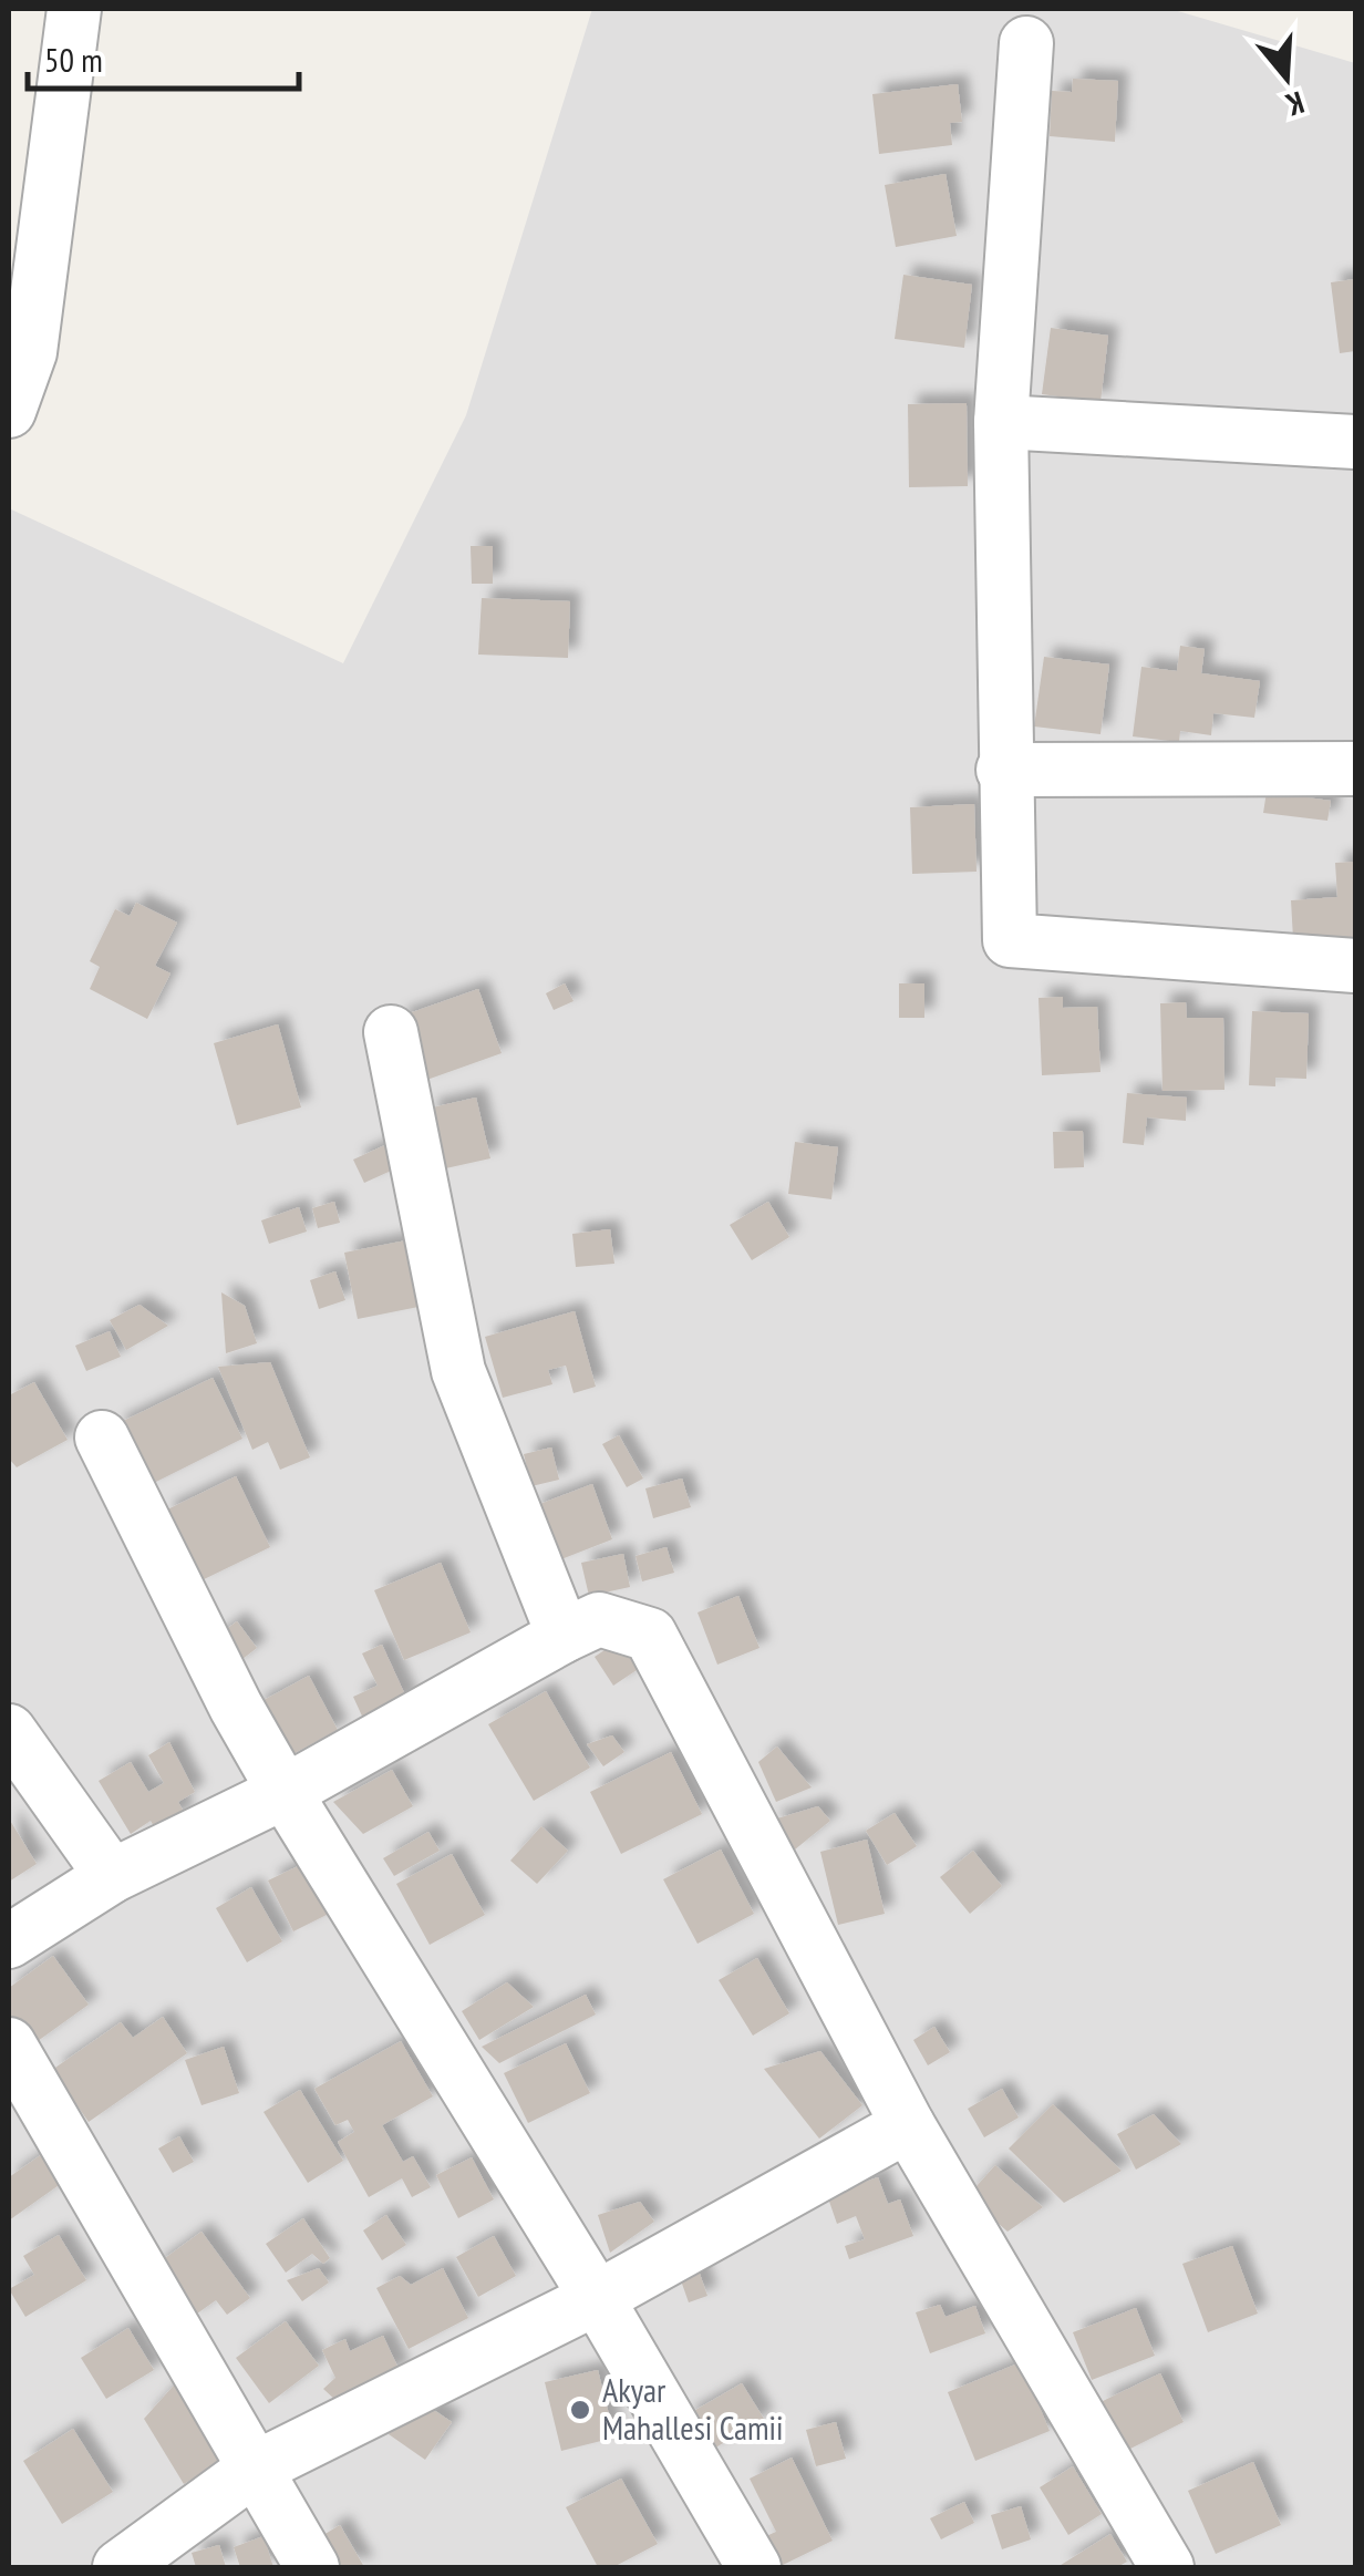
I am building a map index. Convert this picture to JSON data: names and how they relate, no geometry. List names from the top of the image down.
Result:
{
  "places": ["Akyar Mahallesi Camii"],
  "scale_bar": "50 m",
  "north": "bottom"
}
